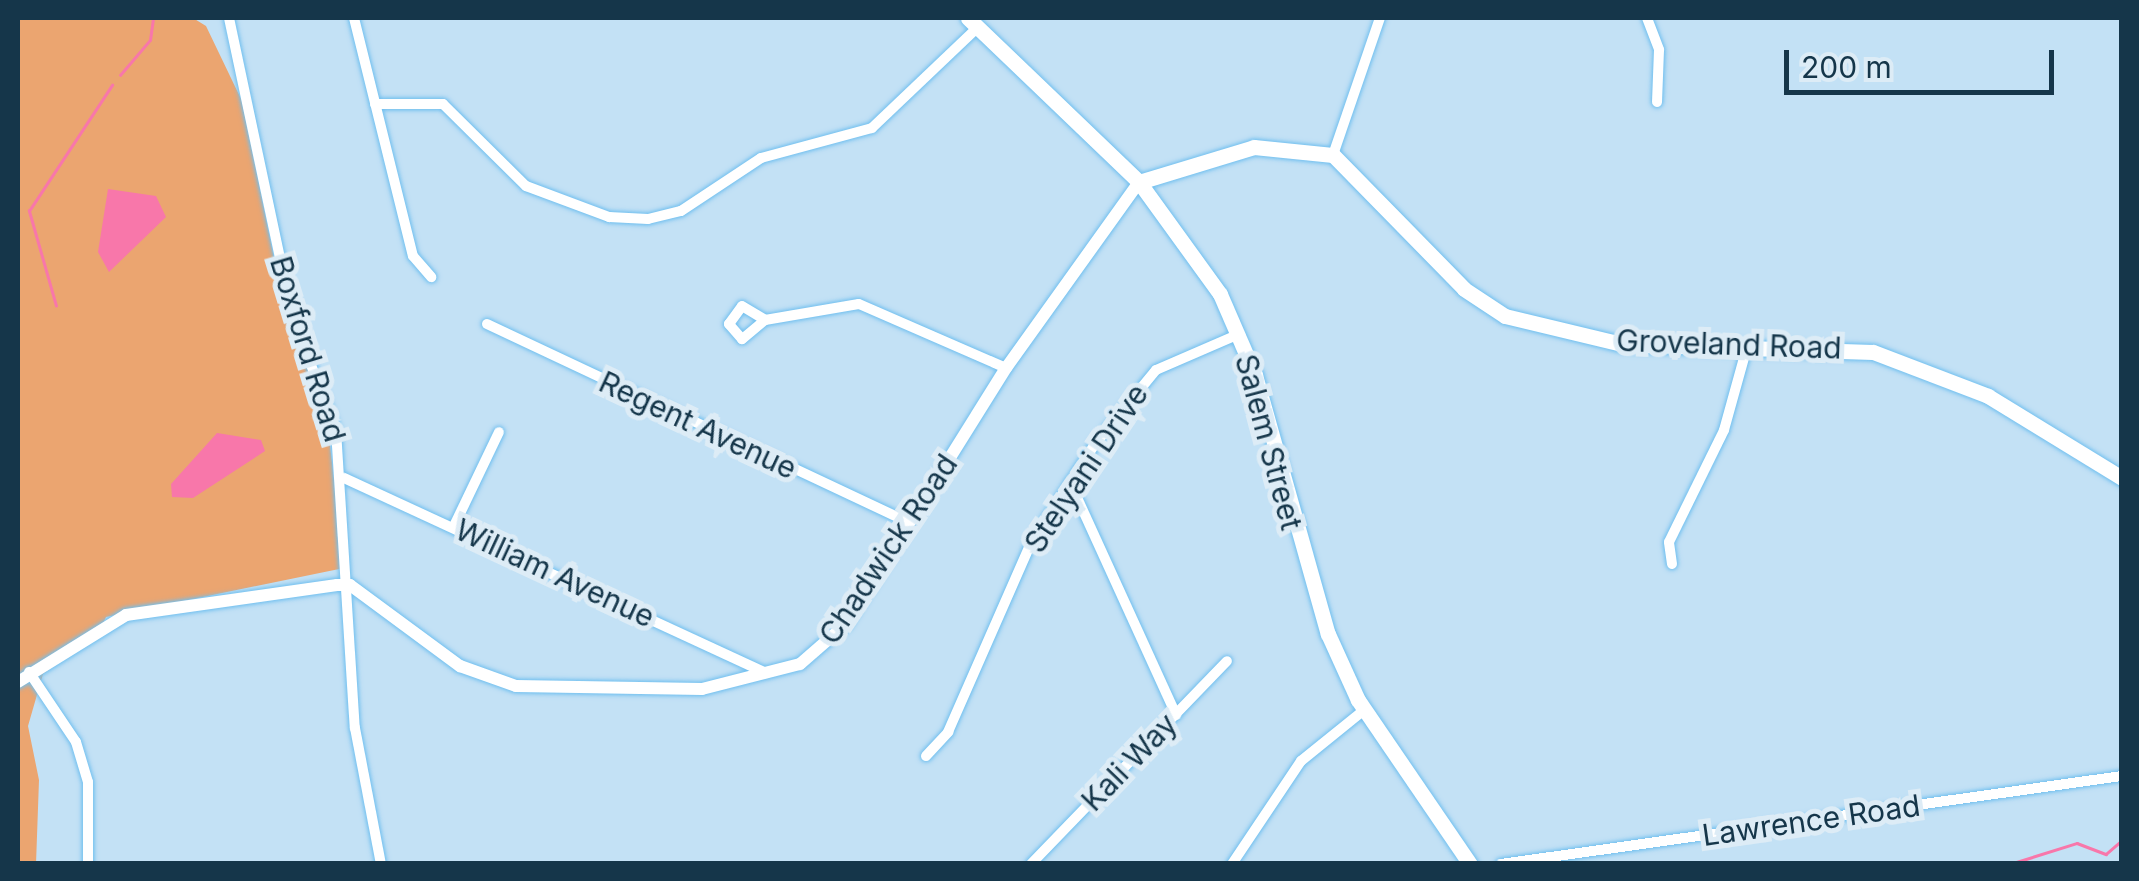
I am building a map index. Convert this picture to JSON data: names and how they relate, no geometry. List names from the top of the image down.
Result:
{
  "streets": {
    "main road": ["Groveland Road", "Salem Street"],
    "street": [
      "Boxford Road",
      "Regent Avenue",
      "Stelyani Drive",
      "Chadwick Road",
      "William Avenue",
      "Kali Way",
      "Lawrence Road"
    ]
  },
  "crossings": [
    ["Boxford Road", "Chadwick Road"],
    ["Boxford Road", "William Avenue"],
    ["Regent Avenue", "Chadwick Road"],
    ["Salem Street", "Stelyani Drive"],
    ["Salem Street", "Chadwick Road"],
    ["Chadwick Road", "William Avenue"]
  ],
  "scale_bar": "200 m"
}
